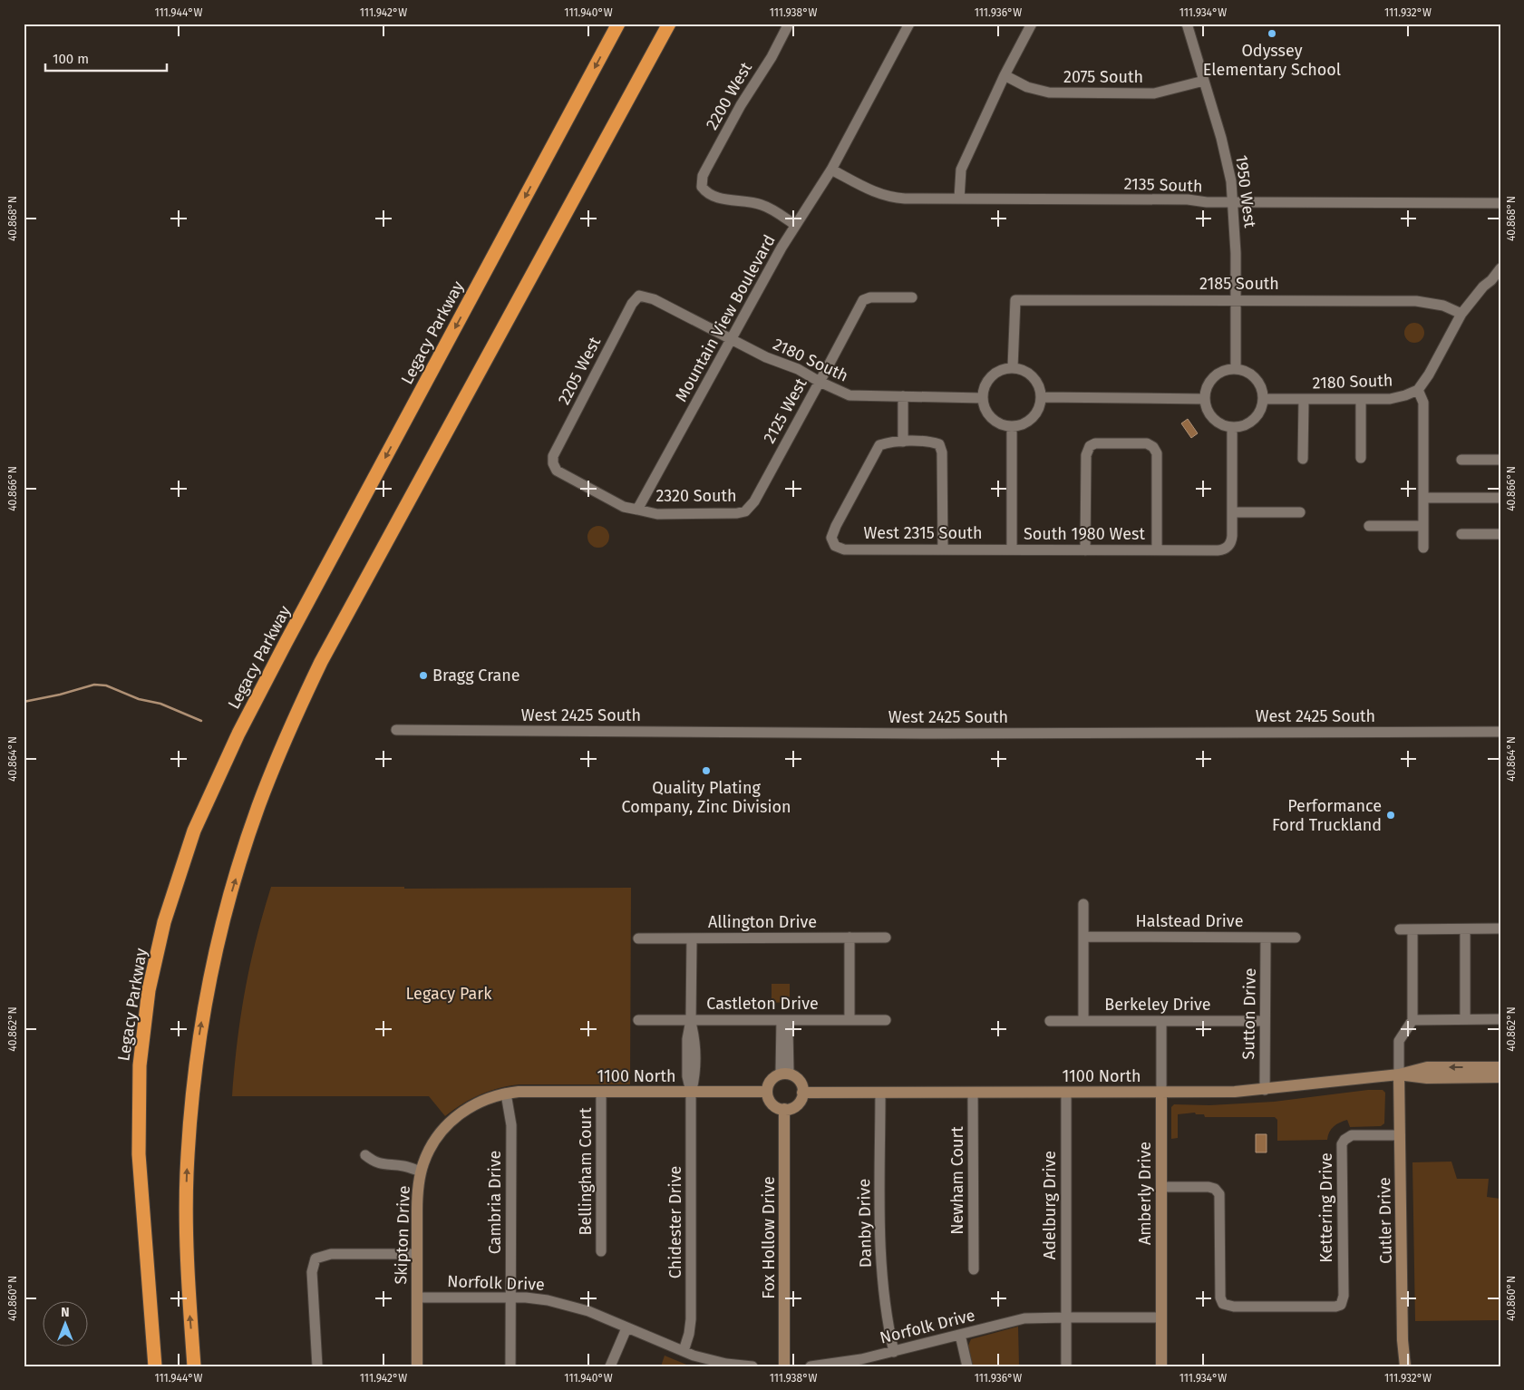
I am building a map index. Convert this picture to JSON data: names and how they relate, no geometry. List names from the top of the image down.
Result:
{
  "streets": {
    "highway": ["Legacy Parkway"],
    "street": [
      "2075 South",
      "2200 West",
      "2135 South",
      "1950 West",
      "2185 South",
      "Mountain View Boulevard",
      "2180 South",
      "2205 West",
      "2125 West",
      "2320 South",
      "West 2315 South",
      "South 1980 West",
      "West 2425 South",
      "Halstead Drive",
      "Allington Drive",
      "Castleton Drive",
      "Berkeley Drive",
      "Sutton Drive",
      "1100 North",
      "Bellingham Court",
      "Newham Court",
      "Amberly Drive",
      "Cambria Drive",
      "Adelburg Drive",
      "Kettering Drive",
      "Cutler Drive",
      "Chidester Drive",
      "Danby Drive",
      "Skipton Drive",
      "Fox Hollow Drive",
      "Norfolk Drive"
    ]
  },
  "crossings": [
    ["2075 South", "1950 West"],
    ["2200 West", "Mountain View Boulevard"],
    ["2135 South", "1950 West"],
    ["2135 South", "Mountain View Boulevard"],
    ["1950 West", "2185 South"],
    ["1950 West", "2180 South"],
    ["2185 South", "2180 South"],
    ["Mountain View Boulevard", "2180 South"],
    ["Mountain View Boulevard", "2320 South"],
    ["2180 South", "2205 West"],
    ["2180 South", "2125 West"],
    ["2205 West", "2320 South"],
    ["2125 West", "2320 South"],
    ["West 2315 South", "South 1980 West"],
    ["Halstead Drive", "Sutton Drive"],
    ["Allington Drive", "Chidester Drive"],
    ["Castleton Drive", "Chidester Drive"],
    ["Berkeley Drive", "Sutton Drive"],
    ["Berkeley Drive", "Amberly Drive"],
    ["Sutton Drive", "1100 North"],
    ["1100 North", "Bellingham Court"],
    ["1100 North", "Newham Court"],
    ["1100 North", "Amberly Drive"],
    ["1100 North", "Cambria Drive"],
    ["1100 North", "Adelburg Drive"],
    ["1100 North", "Cutler Drive"],
    ["1100 North", "Chidester Drive"],
    ["1100 North", "Danby Drive"],
    ["1100 North", "Skipton Drive"],
    ["1100 North", "Fox Hollow Drive"],
    ["Amberly Drive", "Kettering Drive"],
    ["Amberly Drive", "Norfolk Drive"],
    ["Cambria Drive", "Skipton Drive"],
    ["Cambria Drive", "Norfolk Drive"],
    ["Adelburg Drive", "Norfolk Drive"],
    ["Kettering Drive", "Cutler Drive"],
    ["Chidester Drive", "Norfolk Drive"],
    ["Danby Drive", "Norfolk Drive"],
    ["Skipton Drive", "Norfolk Drive"]
  ],
  "parks": ["Legacy Park"],
  "places": [
    "Odyssey Elementary School",
    "Bragg Crane",
    "Quality Plating Company, Zinc Division",
    "Performance Ford Truckland"
  ],
  "scale_bar": "100 m",
  "north": "top",
  "coordinates": [
    "111.944°W",
    "111.942°W",
    "111.940°W",
    "111.938°W",
    "111.936°W",
    "111.934°W",
    "111.932°W",
    "40.868°N",
    "40.866°N",
    "40.864°N",
    "40.862°N",
    "40.860°N"
  ]
}
